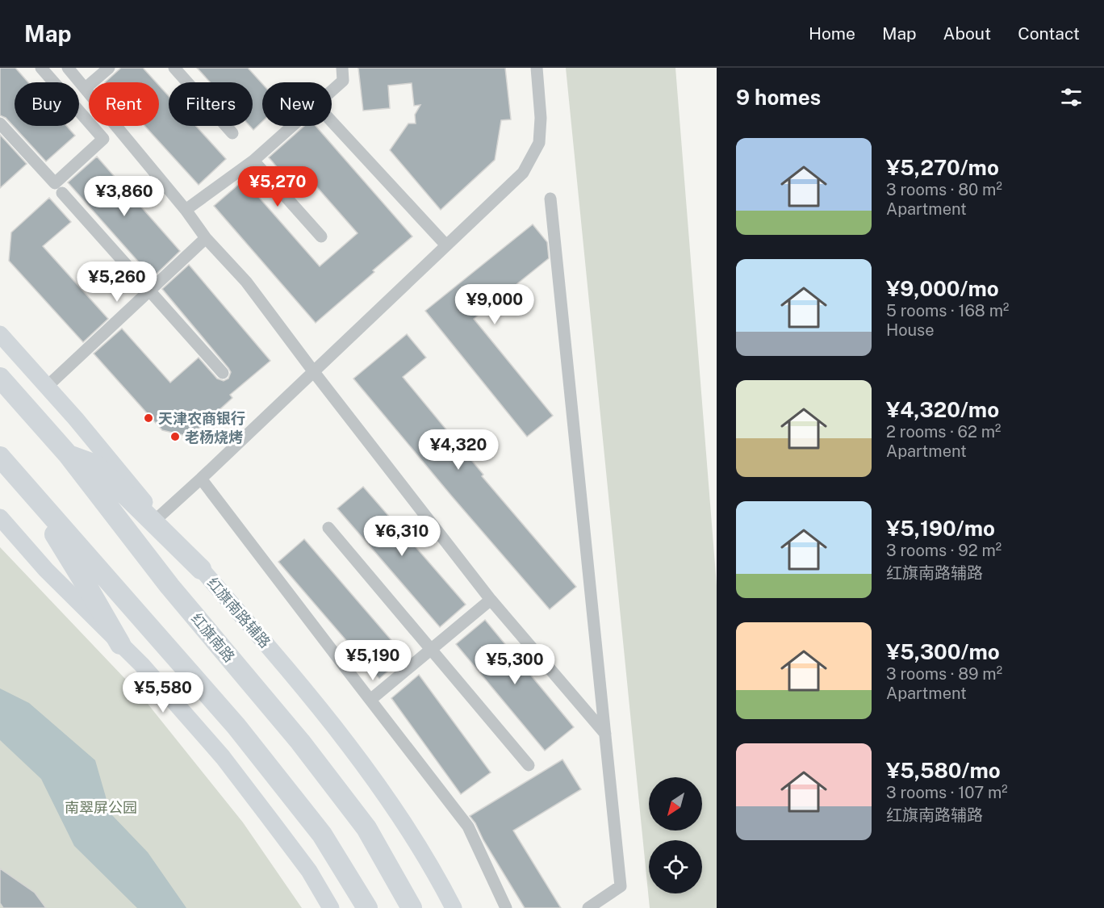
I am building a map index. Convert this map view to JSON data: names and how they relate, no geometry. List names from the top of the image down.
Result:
{
  "streets": {
    "highway": ["红旗南路"],
    "main road": ["红旗南路辅路"]
  },
  "parks": ["南翠屏公园"],
  "places": ["天津农商银行", "老杨烧烤"],
  "north": "bottom left",
  "page": {
    "header": "Map",
    "nav": [
      "Home",
      "Map",
      "About",
      "Contact"
    ],
    "heading": "9 homes",
    "chip": [
      "Buy",
      "Rent",
      "Filters",
      "New"
    ],
    "list": [
      {
        "name": "¥5,270/mo",
        "note": "3 rooms · 80 m² · Apartment"
      },
      {
        "name": "¥9,000/mo",
        "note": "5 rooms · 168 m² · House"
      },
      {
        "name": "¥4,320/mo",
        "note": "2 rooms · 62 m² · Apartment"
      },
      {
        "name": "¥5,190/mo",
        "note": "3 rooms · 92 m² · 红旗南路辅路"
      },
      {
        "name": "¥5,300/mo",
        "note": "3 rooms · 89 m² · Apartment"
      },
      {
        "name": "¥5,580/mo",
        "note": "3 rooms · 107 m² · 红旗南路辅路"
      }
    ],
    "price": [
      "¥5,270",
      "¥3,860",
      "¥5,260",
      "¥9,000",
      "¥4,320",
      "¥6,310",
      "¥5,190",
      "¥5,300",
      "¥5,580"
    ]
  }
}
